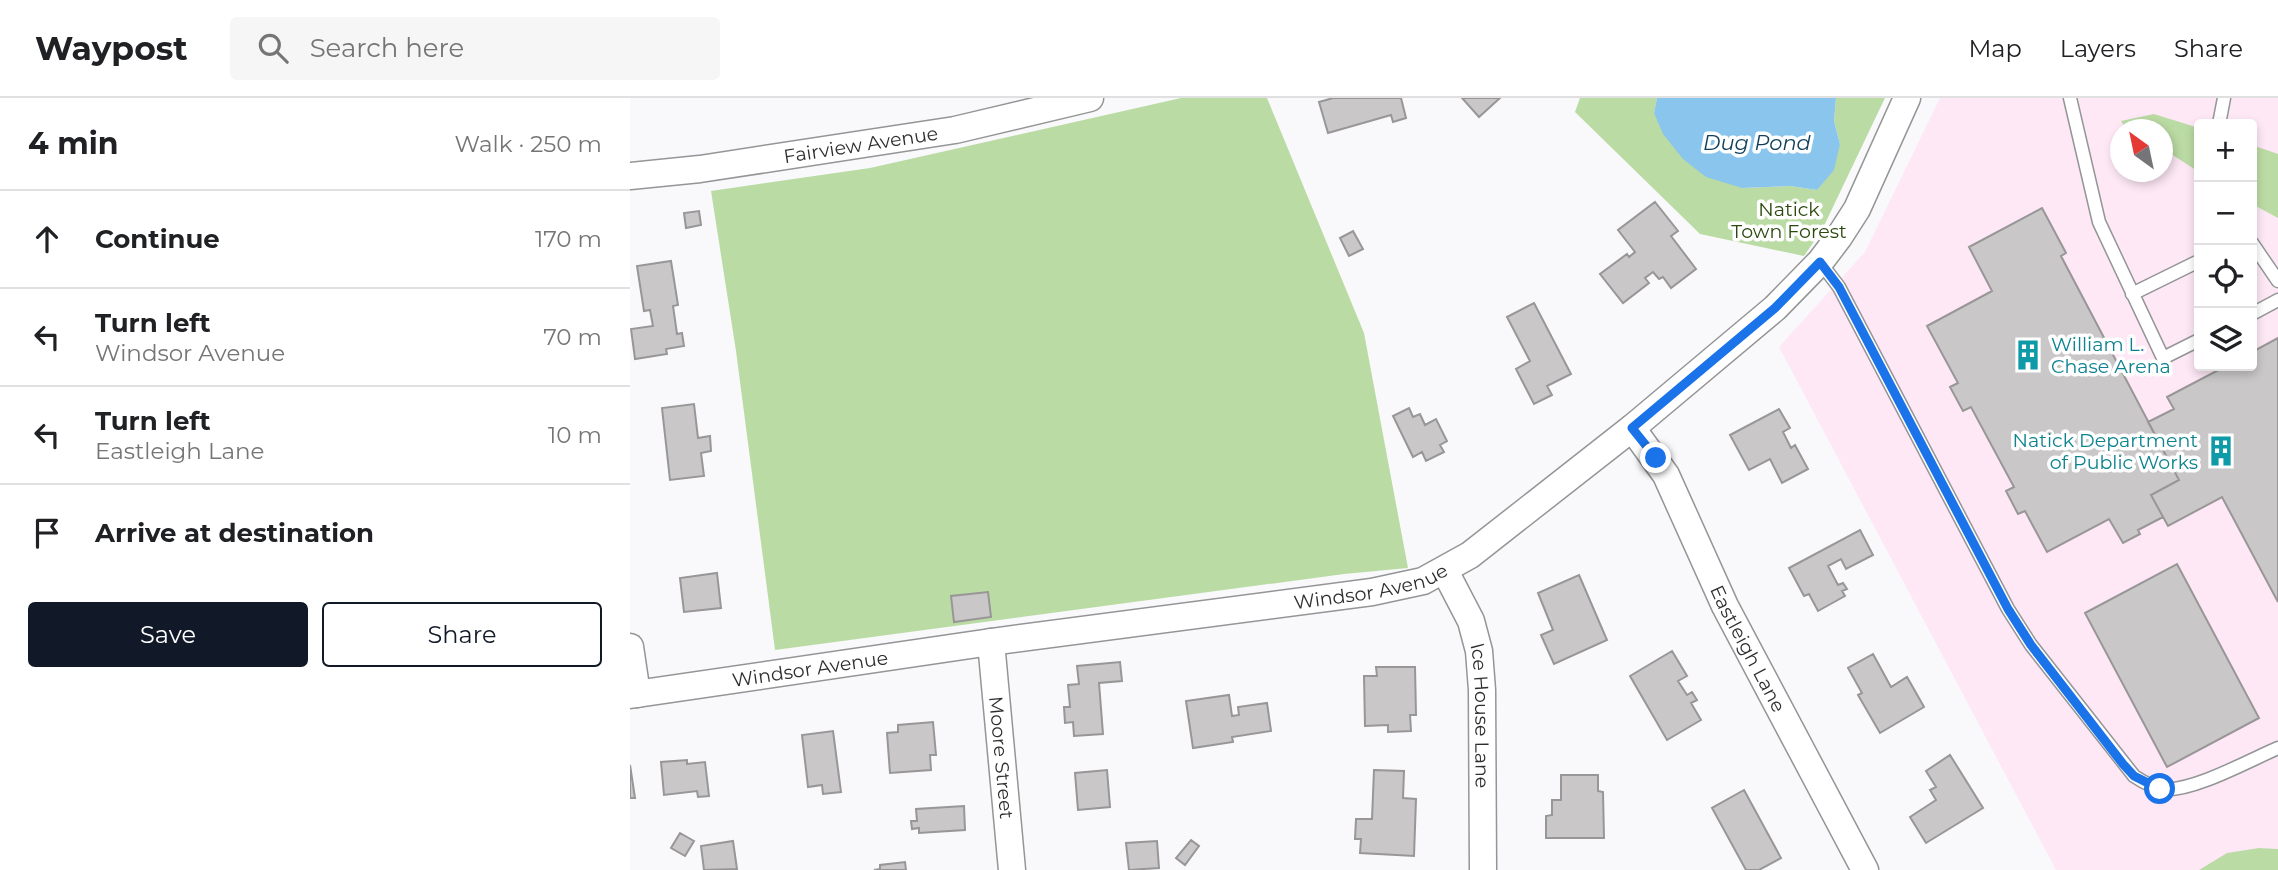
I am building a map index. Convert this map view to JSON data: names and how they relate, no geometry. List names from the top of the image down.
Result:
{
  "streets": {
    "street": [
      "Fairview Avenue",
      "Windsor Avenue",
      "Eastleigh Lane",
      "Ice House Lane",
      "Moore Street"
    ]
  },
  "crossings": [
    ["Windsor Avenue", "Eastleigh Lane"],
    ["Windsor Avenue", "Ice House Lane"],
    ["Windsor Avenue", "Moore Street"]
  ],
  "water": ["Dug Pond"],
  "parks": ["Natick Town Forest"],
  "places": {
    "building": ["William L. Chase Arena", "Natick Department of Public Works"]
  },
  "north": "top left",
  "page": {
    "header": "Waypost",
    "search": "Search here",
    "nav": ["Map", "Layers", "Share"],
    "heading": ["4 min", "Walk · 250 m"],
    "map_buttons": ["+", "−"],
    "list": [
      ["Continue", "170 m"],
      ["Turn left", "Windsor Avenue", "70 m"],
      ["Turn left", "Eastleigh Lane", "10 m"],
      "Arrive at destination"
    ],
    "buttons": ["Save", "Share"]
  }
}
